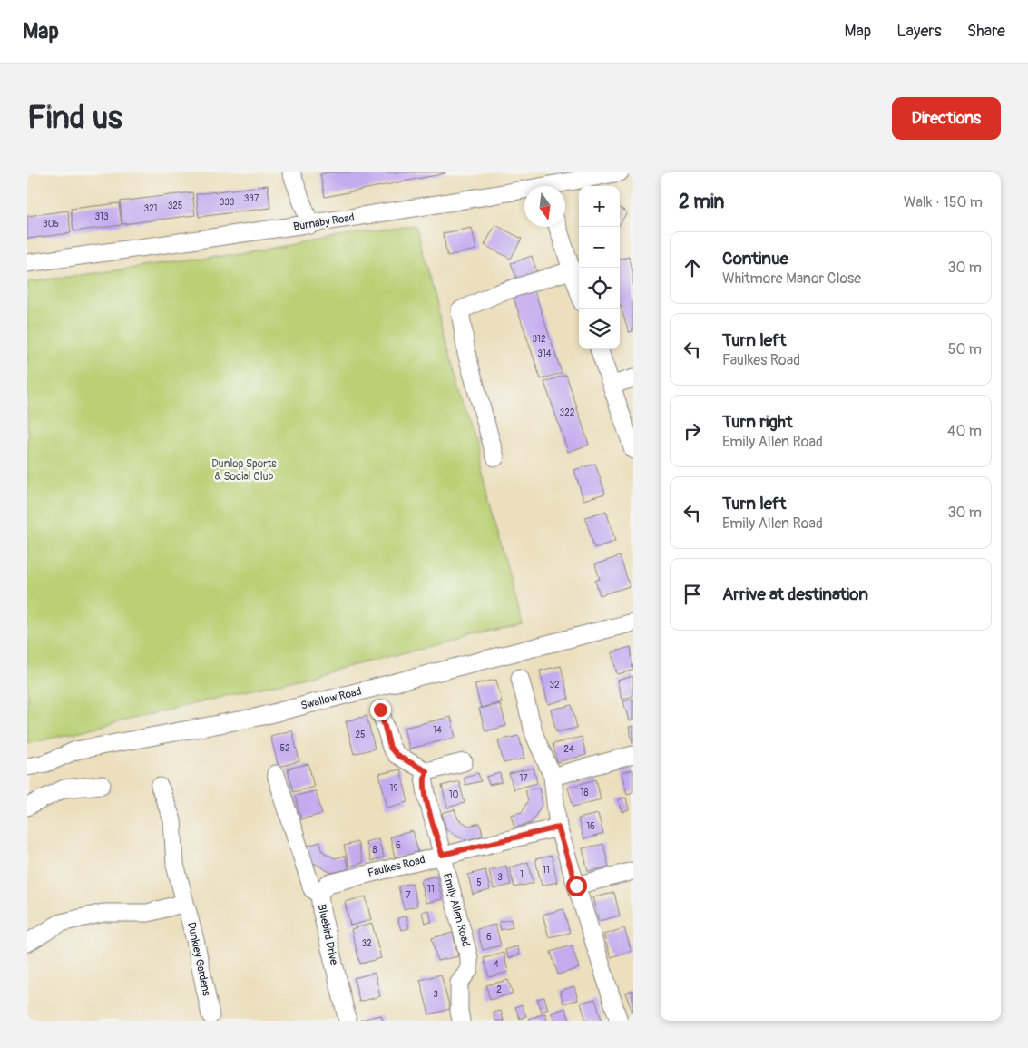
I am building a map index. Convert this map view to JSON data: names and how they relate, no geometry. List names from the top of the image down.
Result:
{
  "streets": {
    "street": [
      "Burnaby Road",
      "Swallow Road",
      "Faulkes Road",
      "Emily Allen Road",
      "Bluebird Drive",
      "Dunkley Gardens"
    ]
  },
  "crossings": [
    ["Faulkes Road", "Emily Allen Road"],
    ["Faulkes Road", "Bluebird Drive"]
  ],
  "parks": ["Dunlop Sports & Social Club"],
  "house_numbers": [
    "337",
    "333",
    "325",
    "321",
    "313",
    "305",
    "312",
    "314",
    "322",
    "32",
    "14",
    "25",
    "52",
    "24",
    "17",
    "19",
    "18",
    "10",
    "16",
    "6",
    "8",
    "11",
    "1",
    "3",
    "5",
    "11",
    "7",
    "6",
    "32",
    "4",
    "2",
    "3"
  ],
  "north": "bottom",
  "page": {
    "header": "Map",
    "nav": ["Map", "Layers", "Share"],
    "buttons": "Directions",
    "title": "Find us",
    "heading": ["2 min", "Walk · 150 m"],
    "map_buttons": ["+", "−"],
    "list": [
      ["Continue", "Whitmore Manor Close", "30 m"],
      ["Turn left", "Faulkes Road", "50 m"],
      ["Turn right", "Emily Allen Road", "40 m"],
      ["Turn left", "Emily Allen Road", "30 m"],
      "Arrive at destination"
    ]
  }
}
